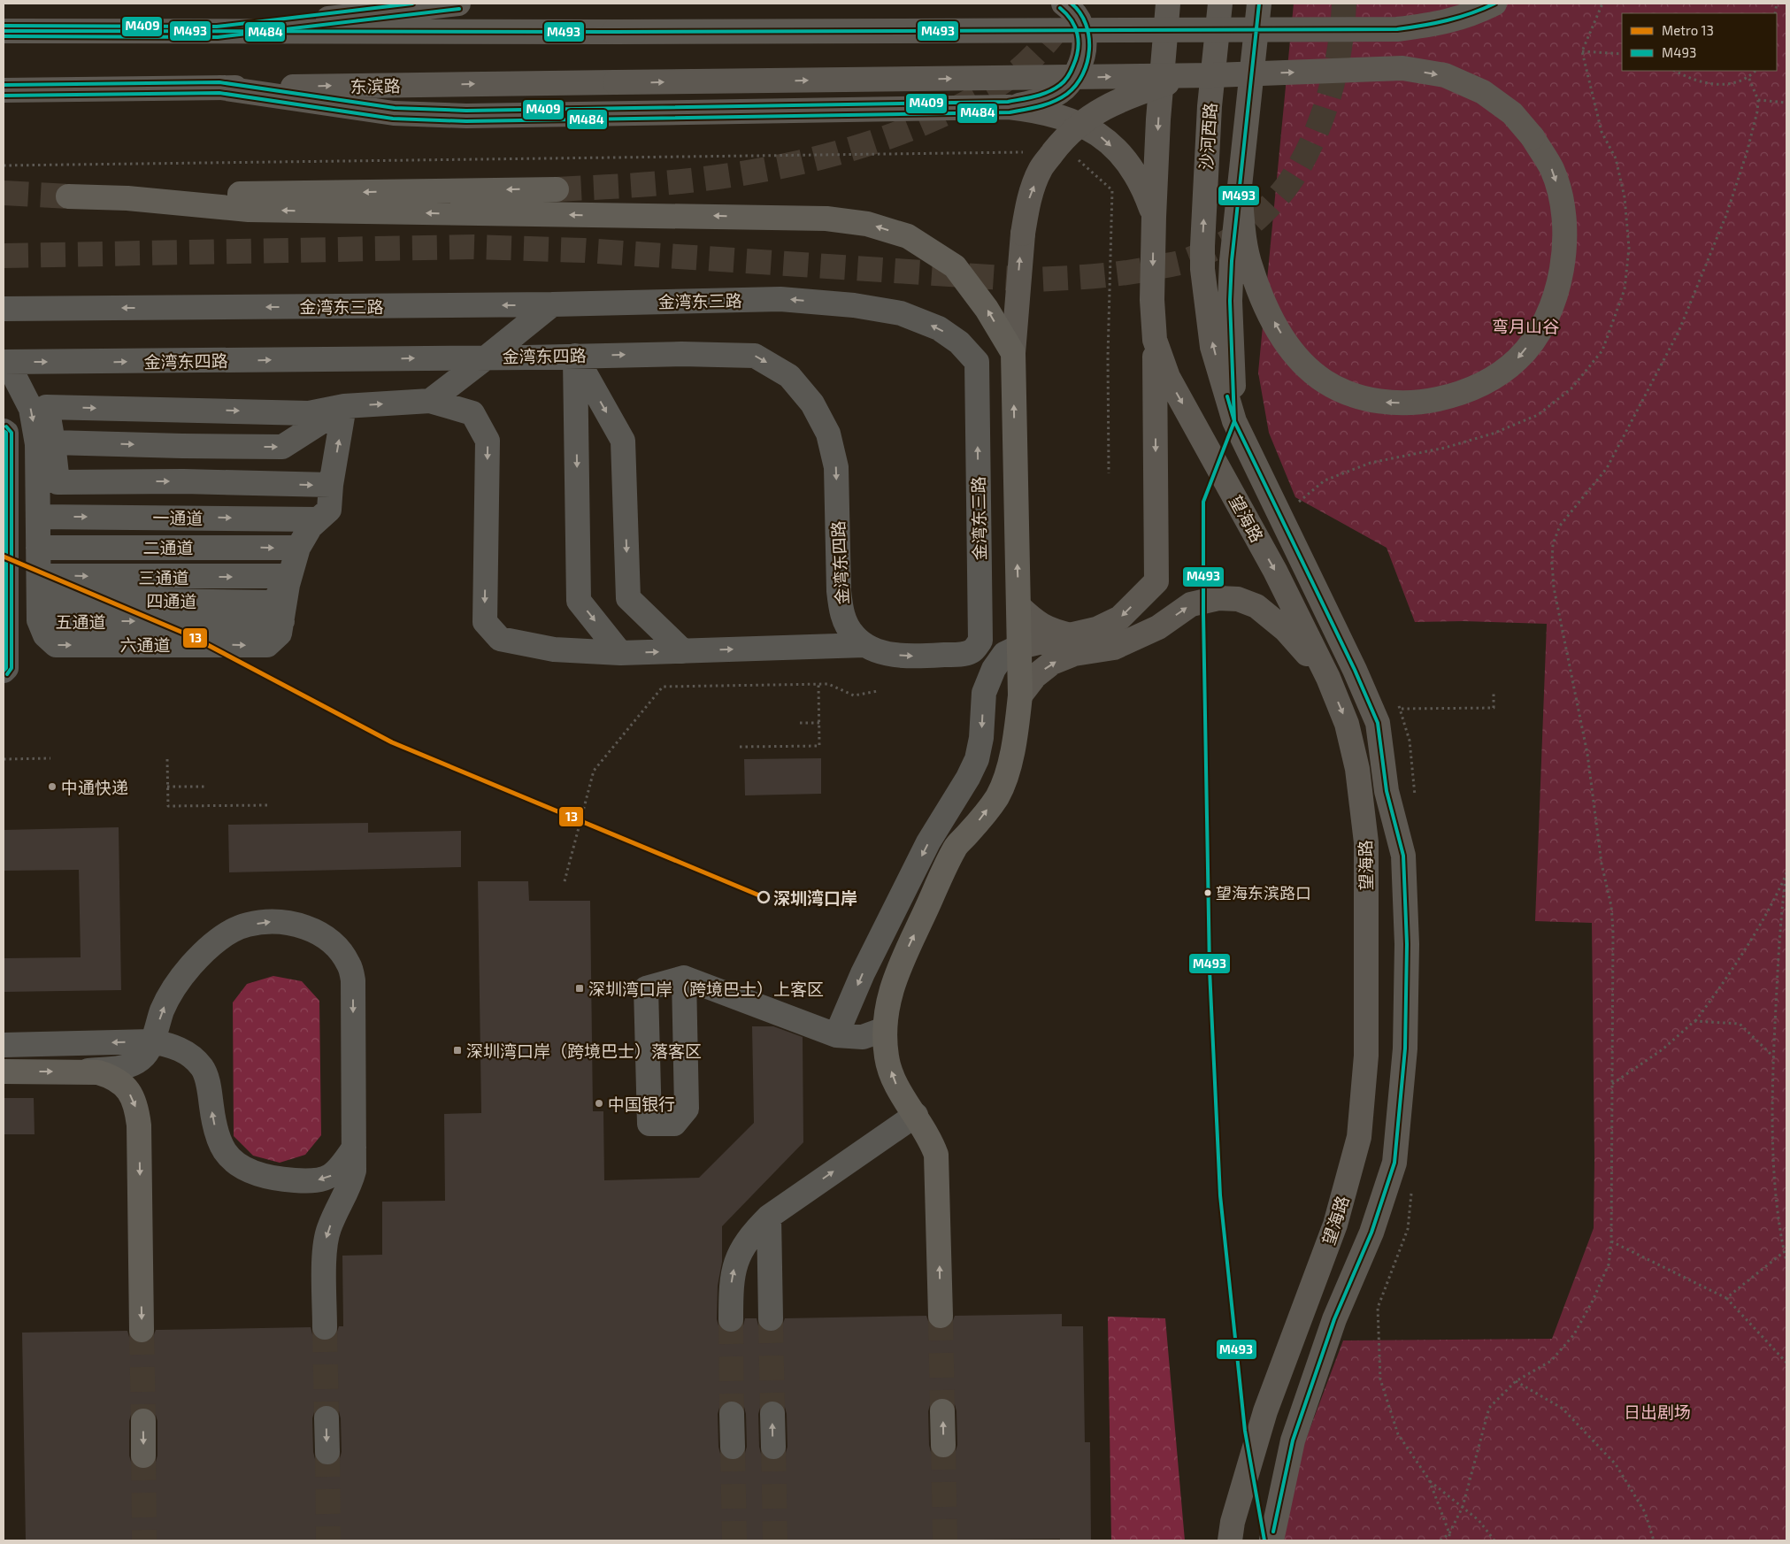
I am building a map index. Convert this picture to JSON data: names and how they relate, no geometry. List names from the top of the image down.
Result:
{
  "streets": {
    "main road": ["东滨路", "沙河西路", "望海路"],
    "street": [
      "金湾东三路",
      "金湾东四路",
      "一通道",
      "二通道",
      "三通道",
      "六通道"
    ]
  },
  "crossings": [
    ["沙河西路", "望海路"],
    ["金湾东三路", "金湾东四路"],
    ["金湾东四路", "六通道"],
    ["一通道", "六通道"],
    ["二通道", "六通道"],
    ["三通道", "六通道"]
  ],
  "parks": ["弯月山谷", "日出剧场"],
  "places": {
    "other": [
      "中通快递",
      "望海东滨路口",
      "深圳湾口岸",
      "中国银行"
    ],
    "transit": ["深圳湾口岸（跨境巴士）上客区", "深圳湾口岸（跨境巴士）落客区"]
  },
  "lines": [
    "transit line M493",
    "transit line M484",
    "transit line M409",
    "metro line 13"
  ],
  "legend": ["Metro 13", "M493"]
}
